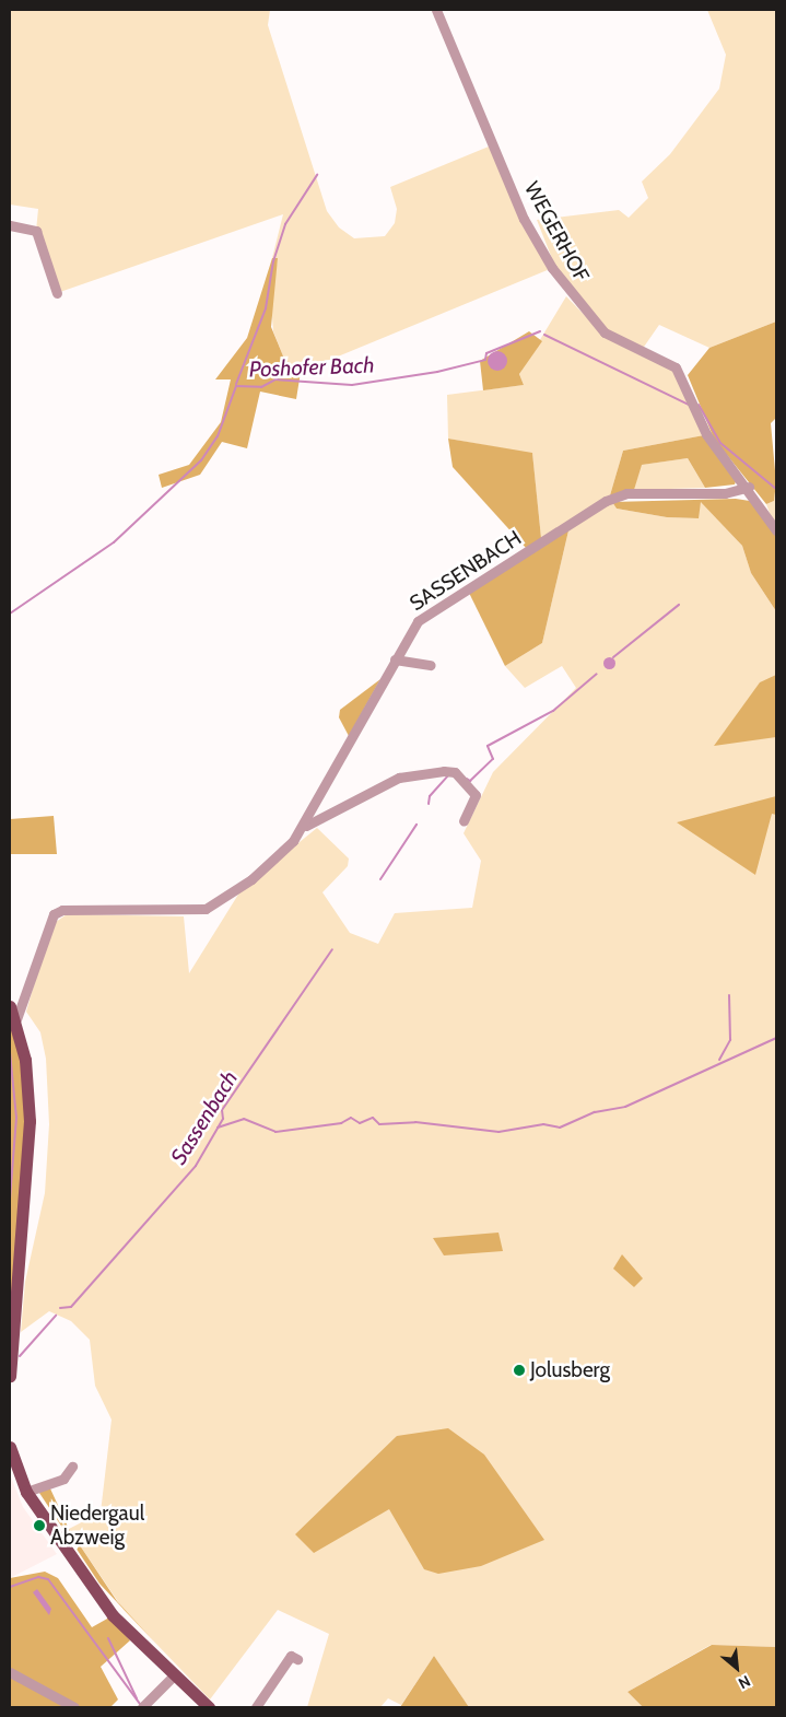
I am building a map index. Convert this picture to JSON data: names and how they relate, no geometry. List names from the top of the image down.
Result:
{
  "streets": {
    "street": ["WEGERHOF", "SASSENBACH"]
  },
  "crossings": [
    ["WEGERHOF", "SASSENBACH"]
  ],
  "water": ["Poshofer Bach", "Sassenbach"],
  "places": ["Jolusberg", "Niedergaul Abzweig"],
  "north": "bottom right"
}
